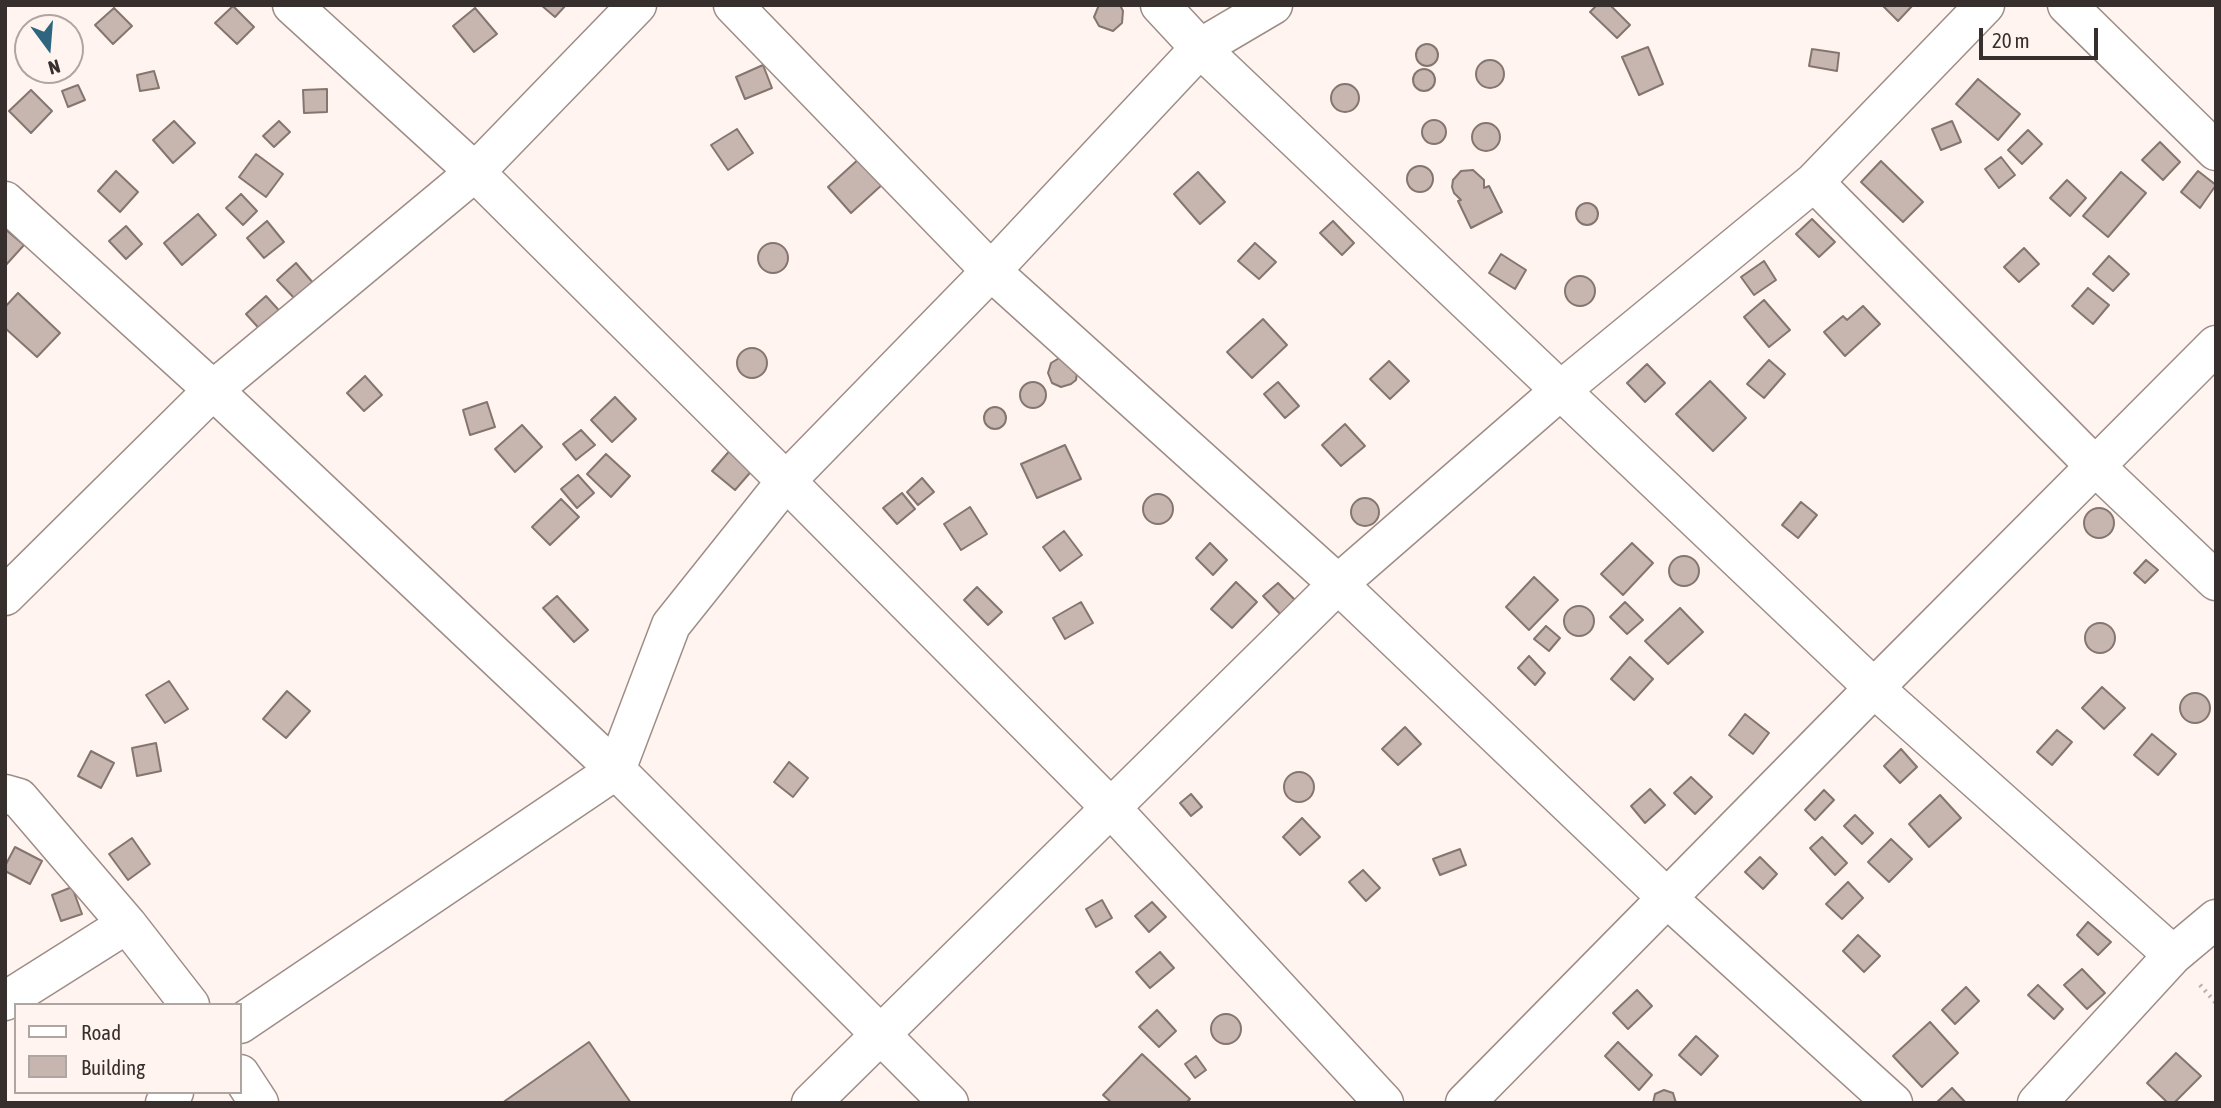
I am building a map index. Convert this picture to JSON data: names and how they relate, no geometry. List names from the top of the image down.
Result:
{
  "legend": ["Road", "Building"],
  "scale_bar": "20 m",
  "north": "bottom"
}
